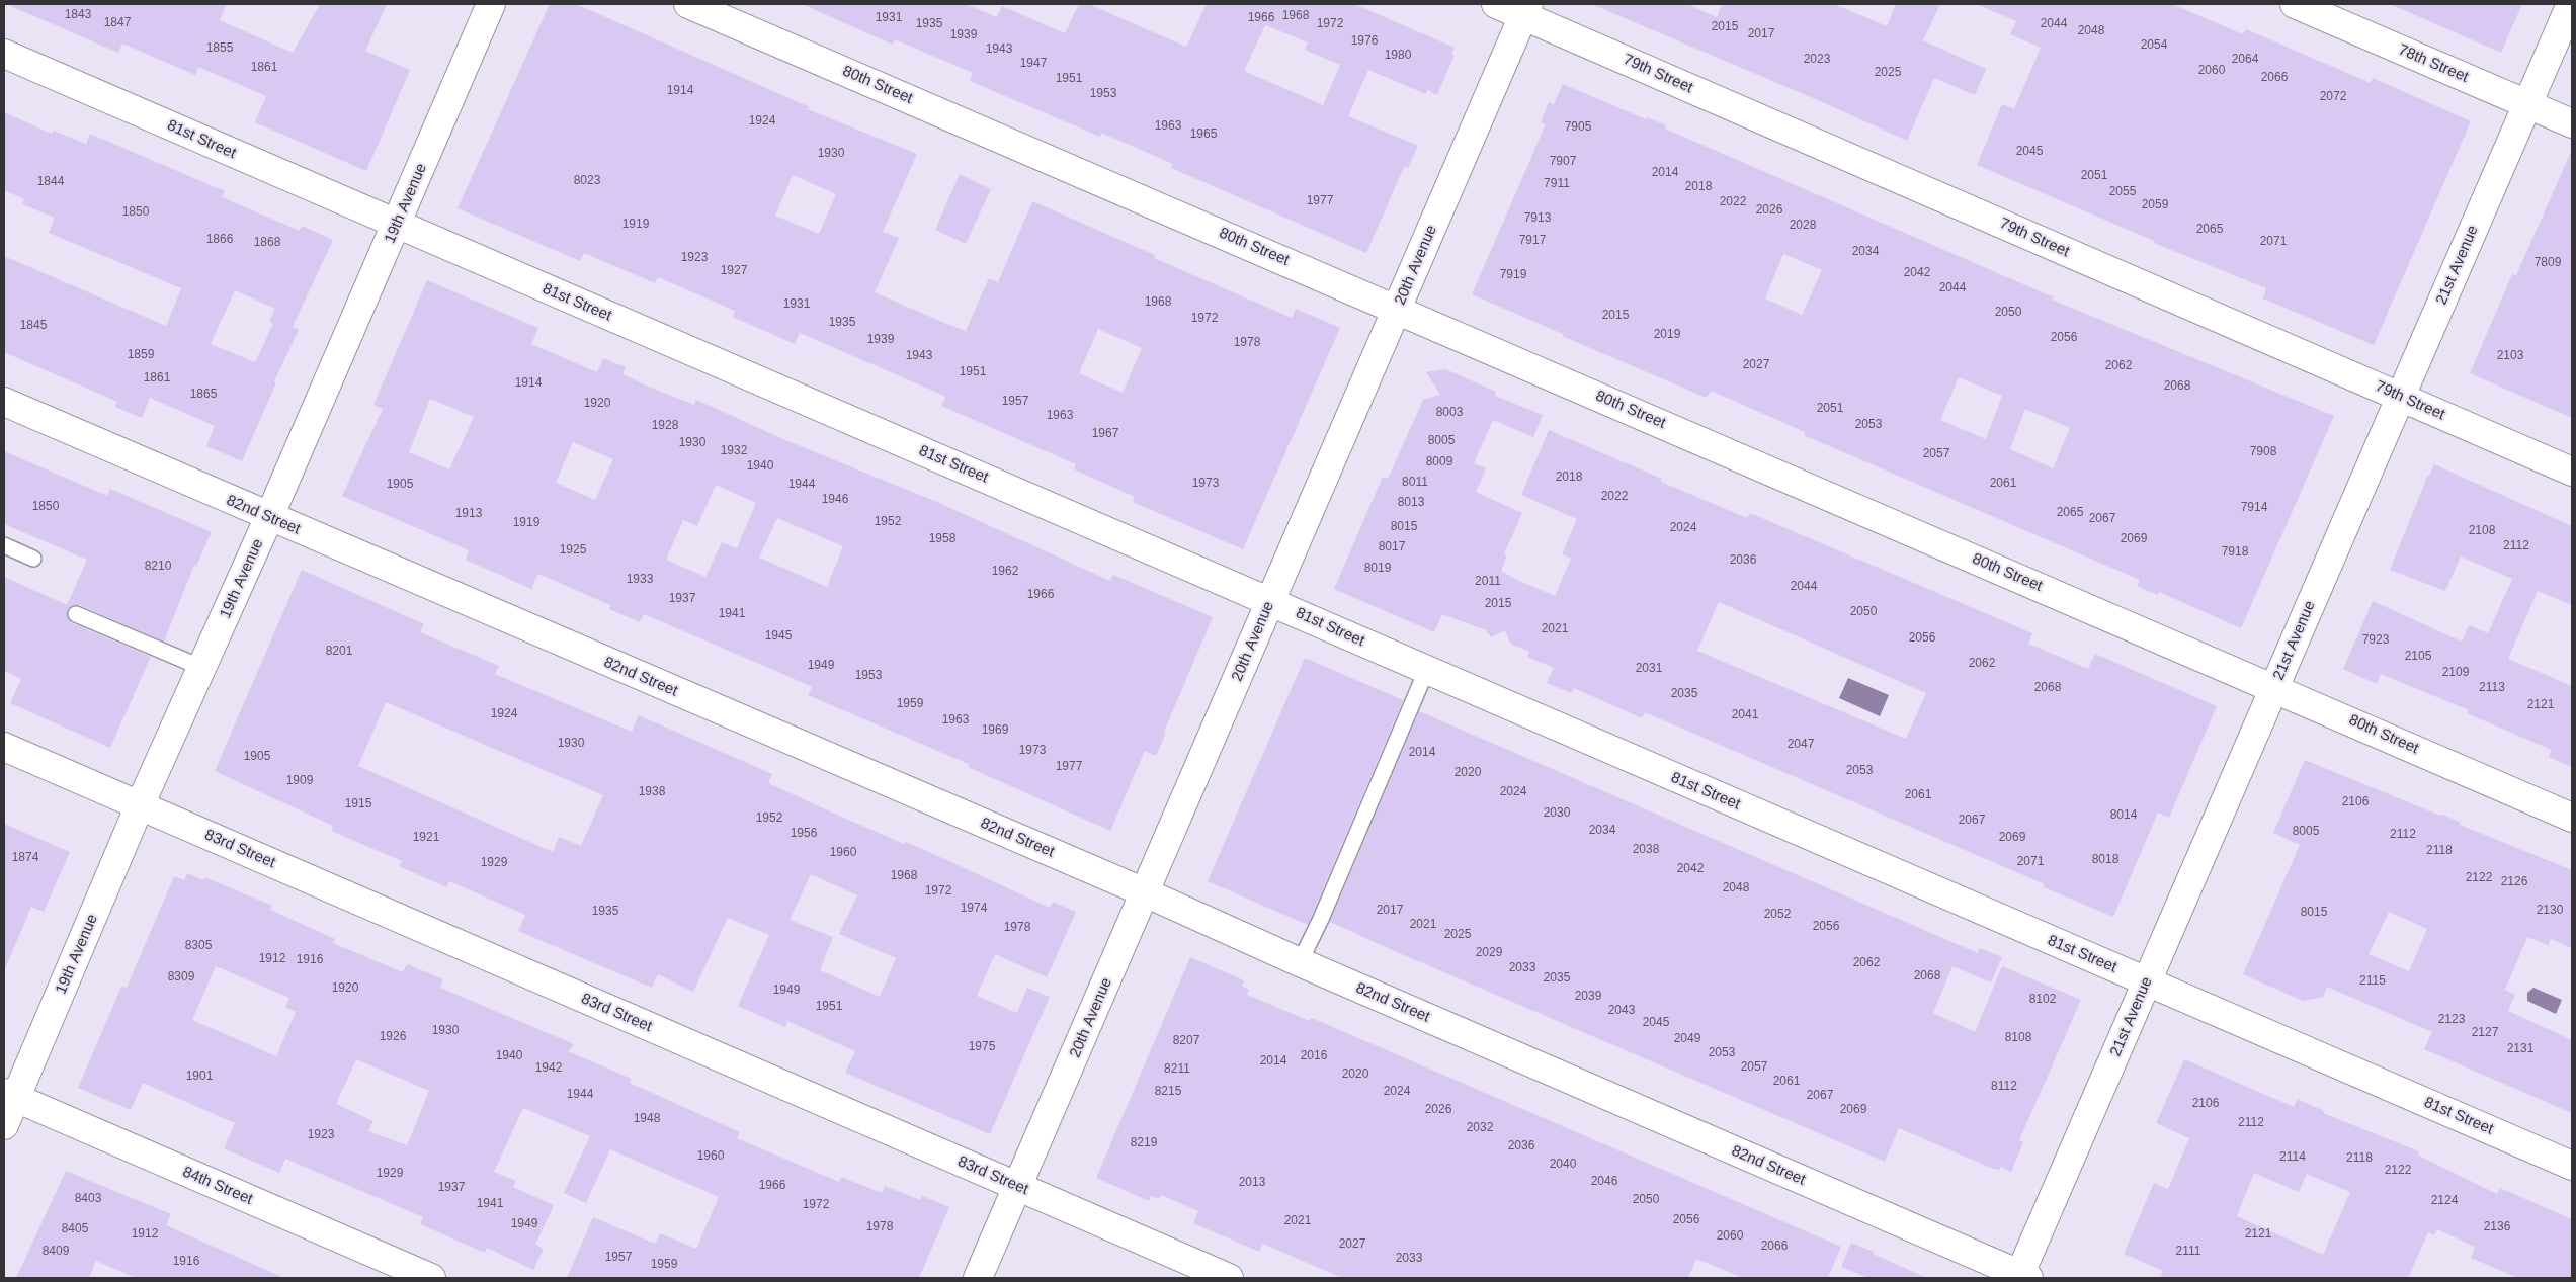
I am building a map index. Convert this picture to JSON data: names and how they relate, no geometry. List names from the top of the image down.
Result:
{
  "streets": {
    "street": [
      "78th Street",
      "79th Street",
      "80th Street",
      "81st Street",
      "19th Avenue",
      "20th Avenue",
      "21st Avenue",
      "82nd Street",
      "83rd Street",
      "84th Street"
    ]
  },
  "crossings": [
    ["78th Street", "21st Avenue"],
    ["79th Street", "20th Avenue"],
    ["79th Street", "21st Avenue"],
    ["80th Street", "20th Avenue"],
    ["80th Street", "21st Avenue"],
    ["81st Street", "19th Avenue"],
    ["81st Street", "20th Avenue"],
    ["81st Street", "21st Avenue"],
    ["19th Avenue", "82nd Street"],
    ["19th Avenue", "83rd Street"],
    ["19th Avenue", "84th Street"],
    ["20th Avenue", "82nd Street"],
    ["20th Avenue", "83rd Street"],
    ["21st Avenue", "82nd Street"]
  ],
  "house_numbers": [
    "1843",
    "1968",
    "1931",
    "1966",
    "1847",
    "1935",
    "1972",
    "2044",
    "2015",
    "2048",
    "2017",
    "1939",
    "1976",
    "2054",
    "1855",
    "1943",
    "1980",
    "2023",
    "2064",
    "1947",
    "1861",
    "2060",
    "2025",
    "2066",
    "1951",
    "1914",
    "1953",
    "2072",
    "1924",
    "1963",
    "7905",
    "1965",
    "2045",
    "1930",
    "7907",
    "2014",
    "2051",
    "8023",
    "1844",
    "7911",
    "2018",
    "2055",
    "1977",
    "2022",
    "2059",
    "2026",
    "1850",
    "7913",
    "1919",
    "2028",
    "2065",
    "1866",
    "7917",
    "2071",
    "1868",
    "2034",
    "1923",
    "7809",
    "1927",
    "2042",
    "7919",
    "2044",
    "1968",
    "1931",
    "2050",
    "2015",
    "1972",
    "1935",
    "1845",
    "2019",
    "2056",
    "1939",
    "1978",
    "1859",
    "1943",
    "2103",
    "2027",
    "2062",
    "1951",
    "1861",
    "1914",
    "2068",
    "1865",
    "1957",
    "1920",
    "2051",
    "8003",
    "1963",
    "2053",
    "1928",
    "1967",
    "8005",
    "1930",
    "1932",
    "7908",
    "2057",
    "8009",
    "1940",
    "2018",
    "8011",
    "1973",
    "2061",
    "1905",
    "1944",
    "2022",
    "1946",
    "8013",
    "1850",
    "7914",
    "2065",
    "1913",
    "2067",
    "1952",
    "1919",
    "8015",
    "2024",
    "2108",
    "1958",
    "2069",
    "2112",
    "8017",
    "1925",
    "7918",
    "2036",
    "8210",
    "8019",
    "1962",
    "1933",
    "2011",
    "2044",
    "1966",
    "1937",
    "2015",
    "2050",
    "1941",
    "2021",
    "1945",
    "2056",
    "7923",
    "8201",
    "2105",
    "2062",
    "1949",
    "2031",
    "2109",
    "1953",
    "2068",
    "2113",
    "2035",
    "1959",
    "2121",
    "1924",
    "2041",
    "1963",
    "1969",
    "1930",
    "2047",
    "1973",
    "2014",
    "1905",
    "1977",
    "2053",
    "2020",
    "1909",
    "1938",
    "2024",
    "2061",
    "2106",
    "1915",
    "2030",
    "8014",
    "1952",
    "2067",
    "2034",
    "8005",
    "1956",
    "2112",
    "1921",
    "2069",
    "2038",
    "2118",
    "1960",
    "1874",
    "8018",
    "2071",
    "1929",
    "2042",
    "1968",
    "2122",
    "2126",
    "2048",
    "1972",
    "1974",
    "2017",
    "2130",
    "1935",
    "8015",
    "2052",
    "2021",
    "2056",
    "1978",
    "2025",
    "8305",
    "2029",
    "1912",
    "1916",
    "2062",
    "2033",
    "2068",
    "8309",
    "2035",
    "2115",
    "1920",
    "1949",
    "2039",
    "8102",
    "1951",
    "2043",
    "2123",
    "2045",
    "1930",
    "2127",
    "1926",
    "8108",
    "2049",
    "8207",
    "1975",
    "2131",
    "2053",
    "1940",
    "2016",
    "2014",
    "2057",
    "1942",
    "8211",
    "2020",
    "1901",
    "2061",
    "8112",
    "8215",
    "2024",
    "1944",
    "2067",
    "2106",
    "2026",
    "2069",
    "1948",
    "2112",
    "2032",
    "1923",
    "8219",
    "2036",
    "1960",
    "2114",
    "2118",
    "2040",
    "2122",
    "1929",
    "2046",
    "2013",
    "1966",
    "1937",
    "8403",
    "2050",
    "2124",
    "1941",
    "1972",
    "2056",
    "2021",
    "1949",
    "1978",
    "2136",
    "8405",
    "1912",
    "2121",
    "2060",
    "2027",
    "2066",
    "8409",
    "2111",
    "1957",
    "2033",
    "1916",
    "1959"
  ]
}
